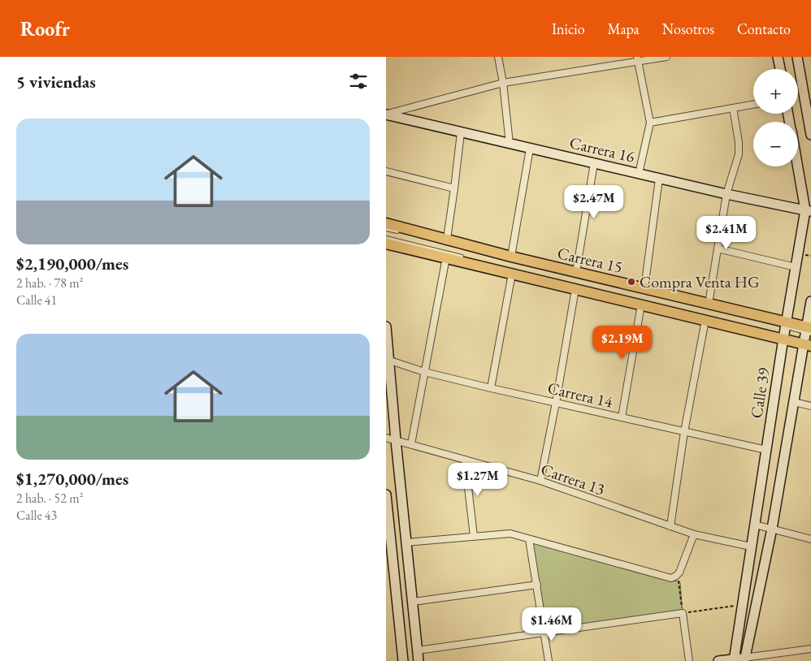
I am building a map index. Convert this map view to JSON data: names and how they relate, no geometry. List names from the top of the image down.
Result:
{
  "streets": {
    "main road": ["Carrera 15"],
    "street": [
      "Carrera 16",
      "Calle 39",
      "Carrera 14",
      "Carrera 13"
    ]
  },
  "crossings": [
    ["Carrera 16", "Calle 39"],
    ["Carrera 15", "Calle 39"],
    ["Calle 39", "Carrera 14"],
    ["Calle 39", "Carrera 13"]
  ],
  "places": ["Compra Venta HG"],
  "page": {
    "header": "Roofr",
    "nav": [
      "Inicio",
      "Mapa",
      "Nosotros",
      "Contacto"
    ],
    "heading": "5 viviendas",
    "map_buttons": ["+", "−"],
    "list": [
      {
        "name": "$2,190,000/mes",
        "note": "2 hab. · 78 m² · Calle 41"
      },
      {
        "name": "$1,270,000/mes",
        "note": "2 hab. · 52 m² · Calle 43"
      }
    ],
    "price": [
      "$2.47M",
      "$2.41M",
      "$2.19M",
      "$1.27M",
      "$1.46M"
    ]
  }
}
